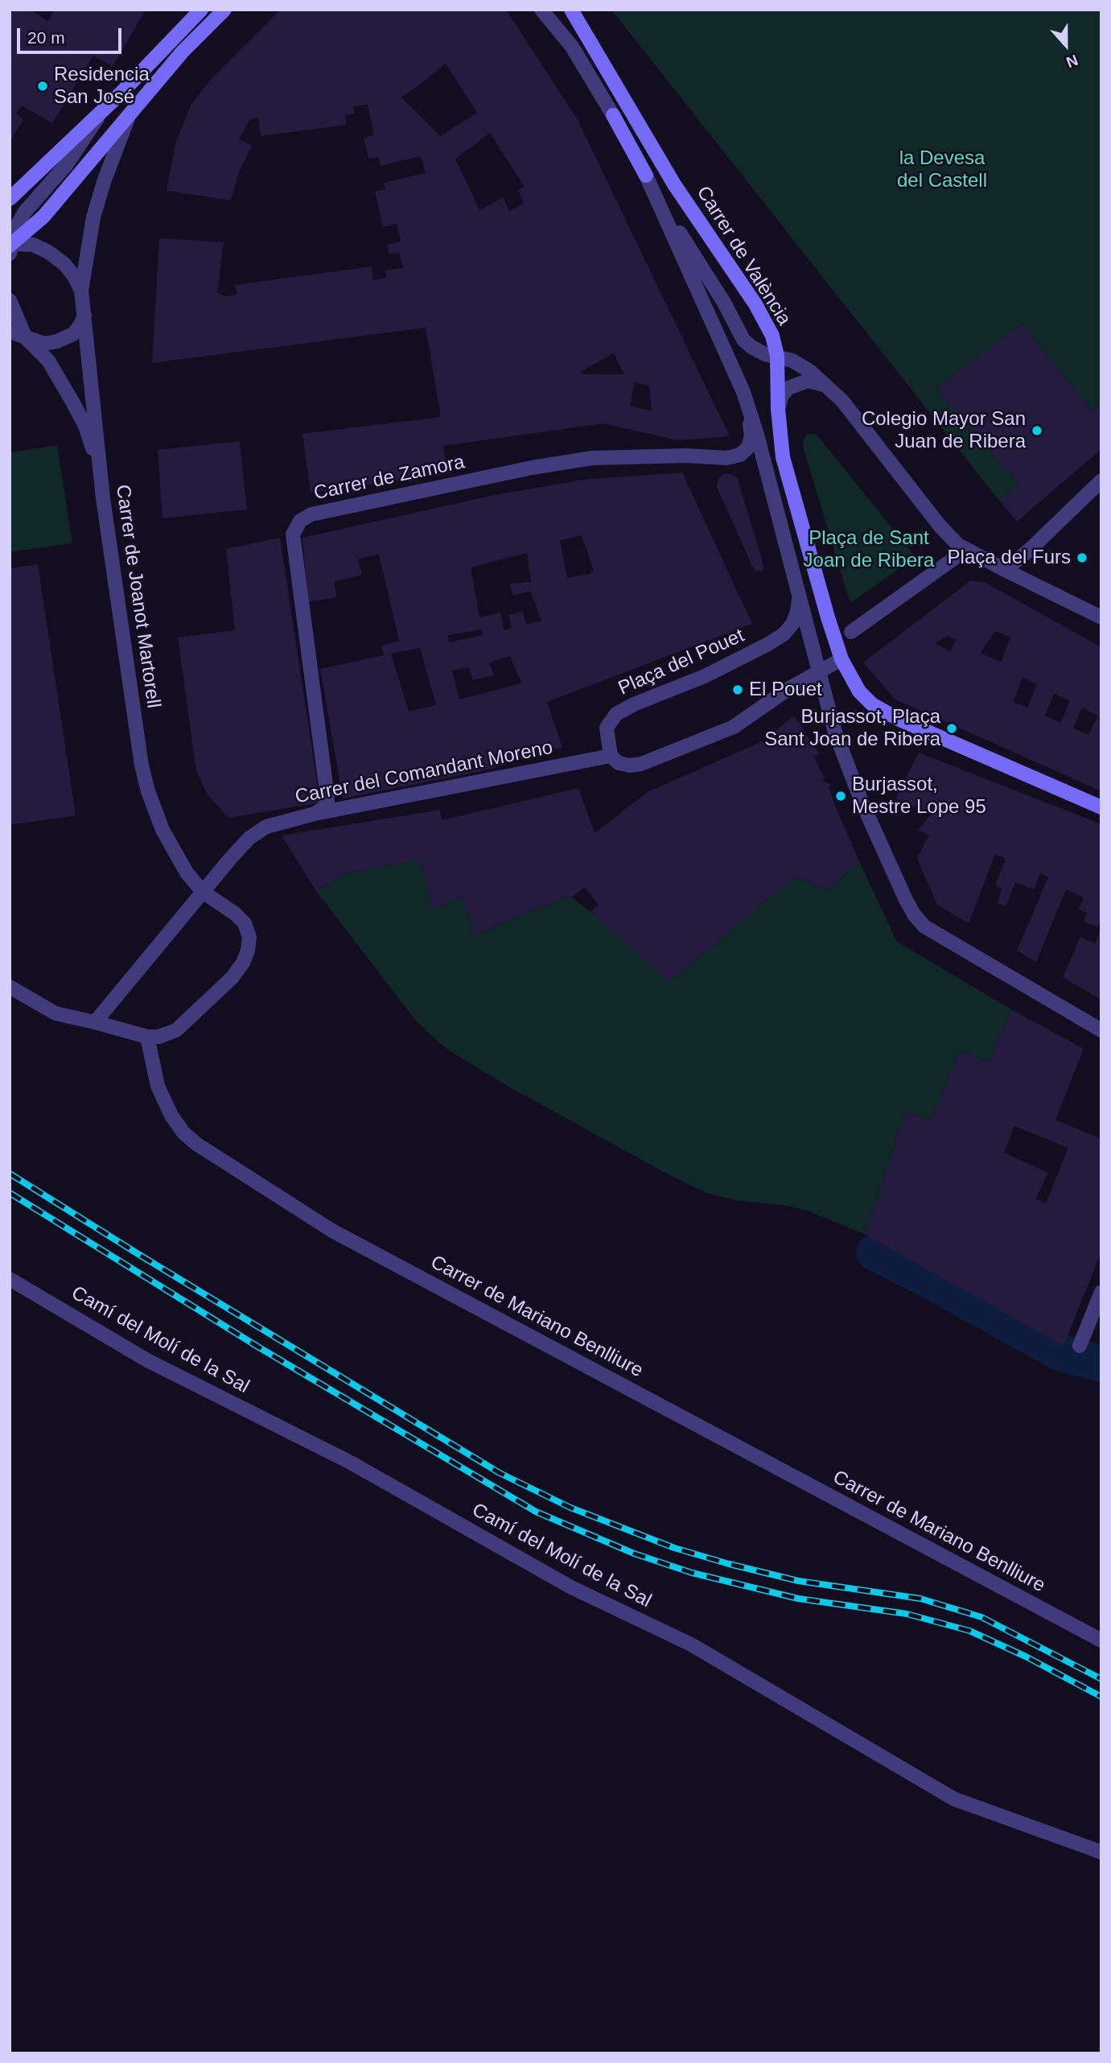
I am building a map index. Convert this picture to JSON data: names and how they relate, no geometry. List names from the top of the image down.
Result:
{
  "streets": {
    "street": [
      "Carrer de València",
      "Carrer de Zamora",
      "Carrer de Joanot Martorell",
      "Plaça del Pouet",
      "Carrer del Comandant Moreno",
      "Carrer de Mariano Benlliure",
      "Camí del Molí de la Sal"
    ]
  },
  "crossings": [
    ["Carrer de València", "Carrer de Zamora"],
    ["Carrer de València", "Plaça del Pouet"],
    ["Carrer de Zamora", "Carrer del Comandant Moreno"],
    ["Carrer de Joanot Martorell", "Carrer del Comandant Moreno"],
    ["Carrer de Joanot Martorell", "Carrer de Mariano Benlliure"],
    ["Plaça del Pouet", "Carrer del Comandant Moreno"]
  ],
  "parks": ["la Devesa del Castell", "Plaça de Sant Joan de Ribera"],
  "places": [
    "Residencia San José",
    "Colegio Mayor San Juan de Ribera",
    "Plaça del Furs",
    "El Pouet",
    "Burjassot, Plaça Sant Joan de Ribera",
    "Burjassot, Mestre Lope 95"
  ],
  "scale_bar": "20 m",
  "north": "bottom"
}
